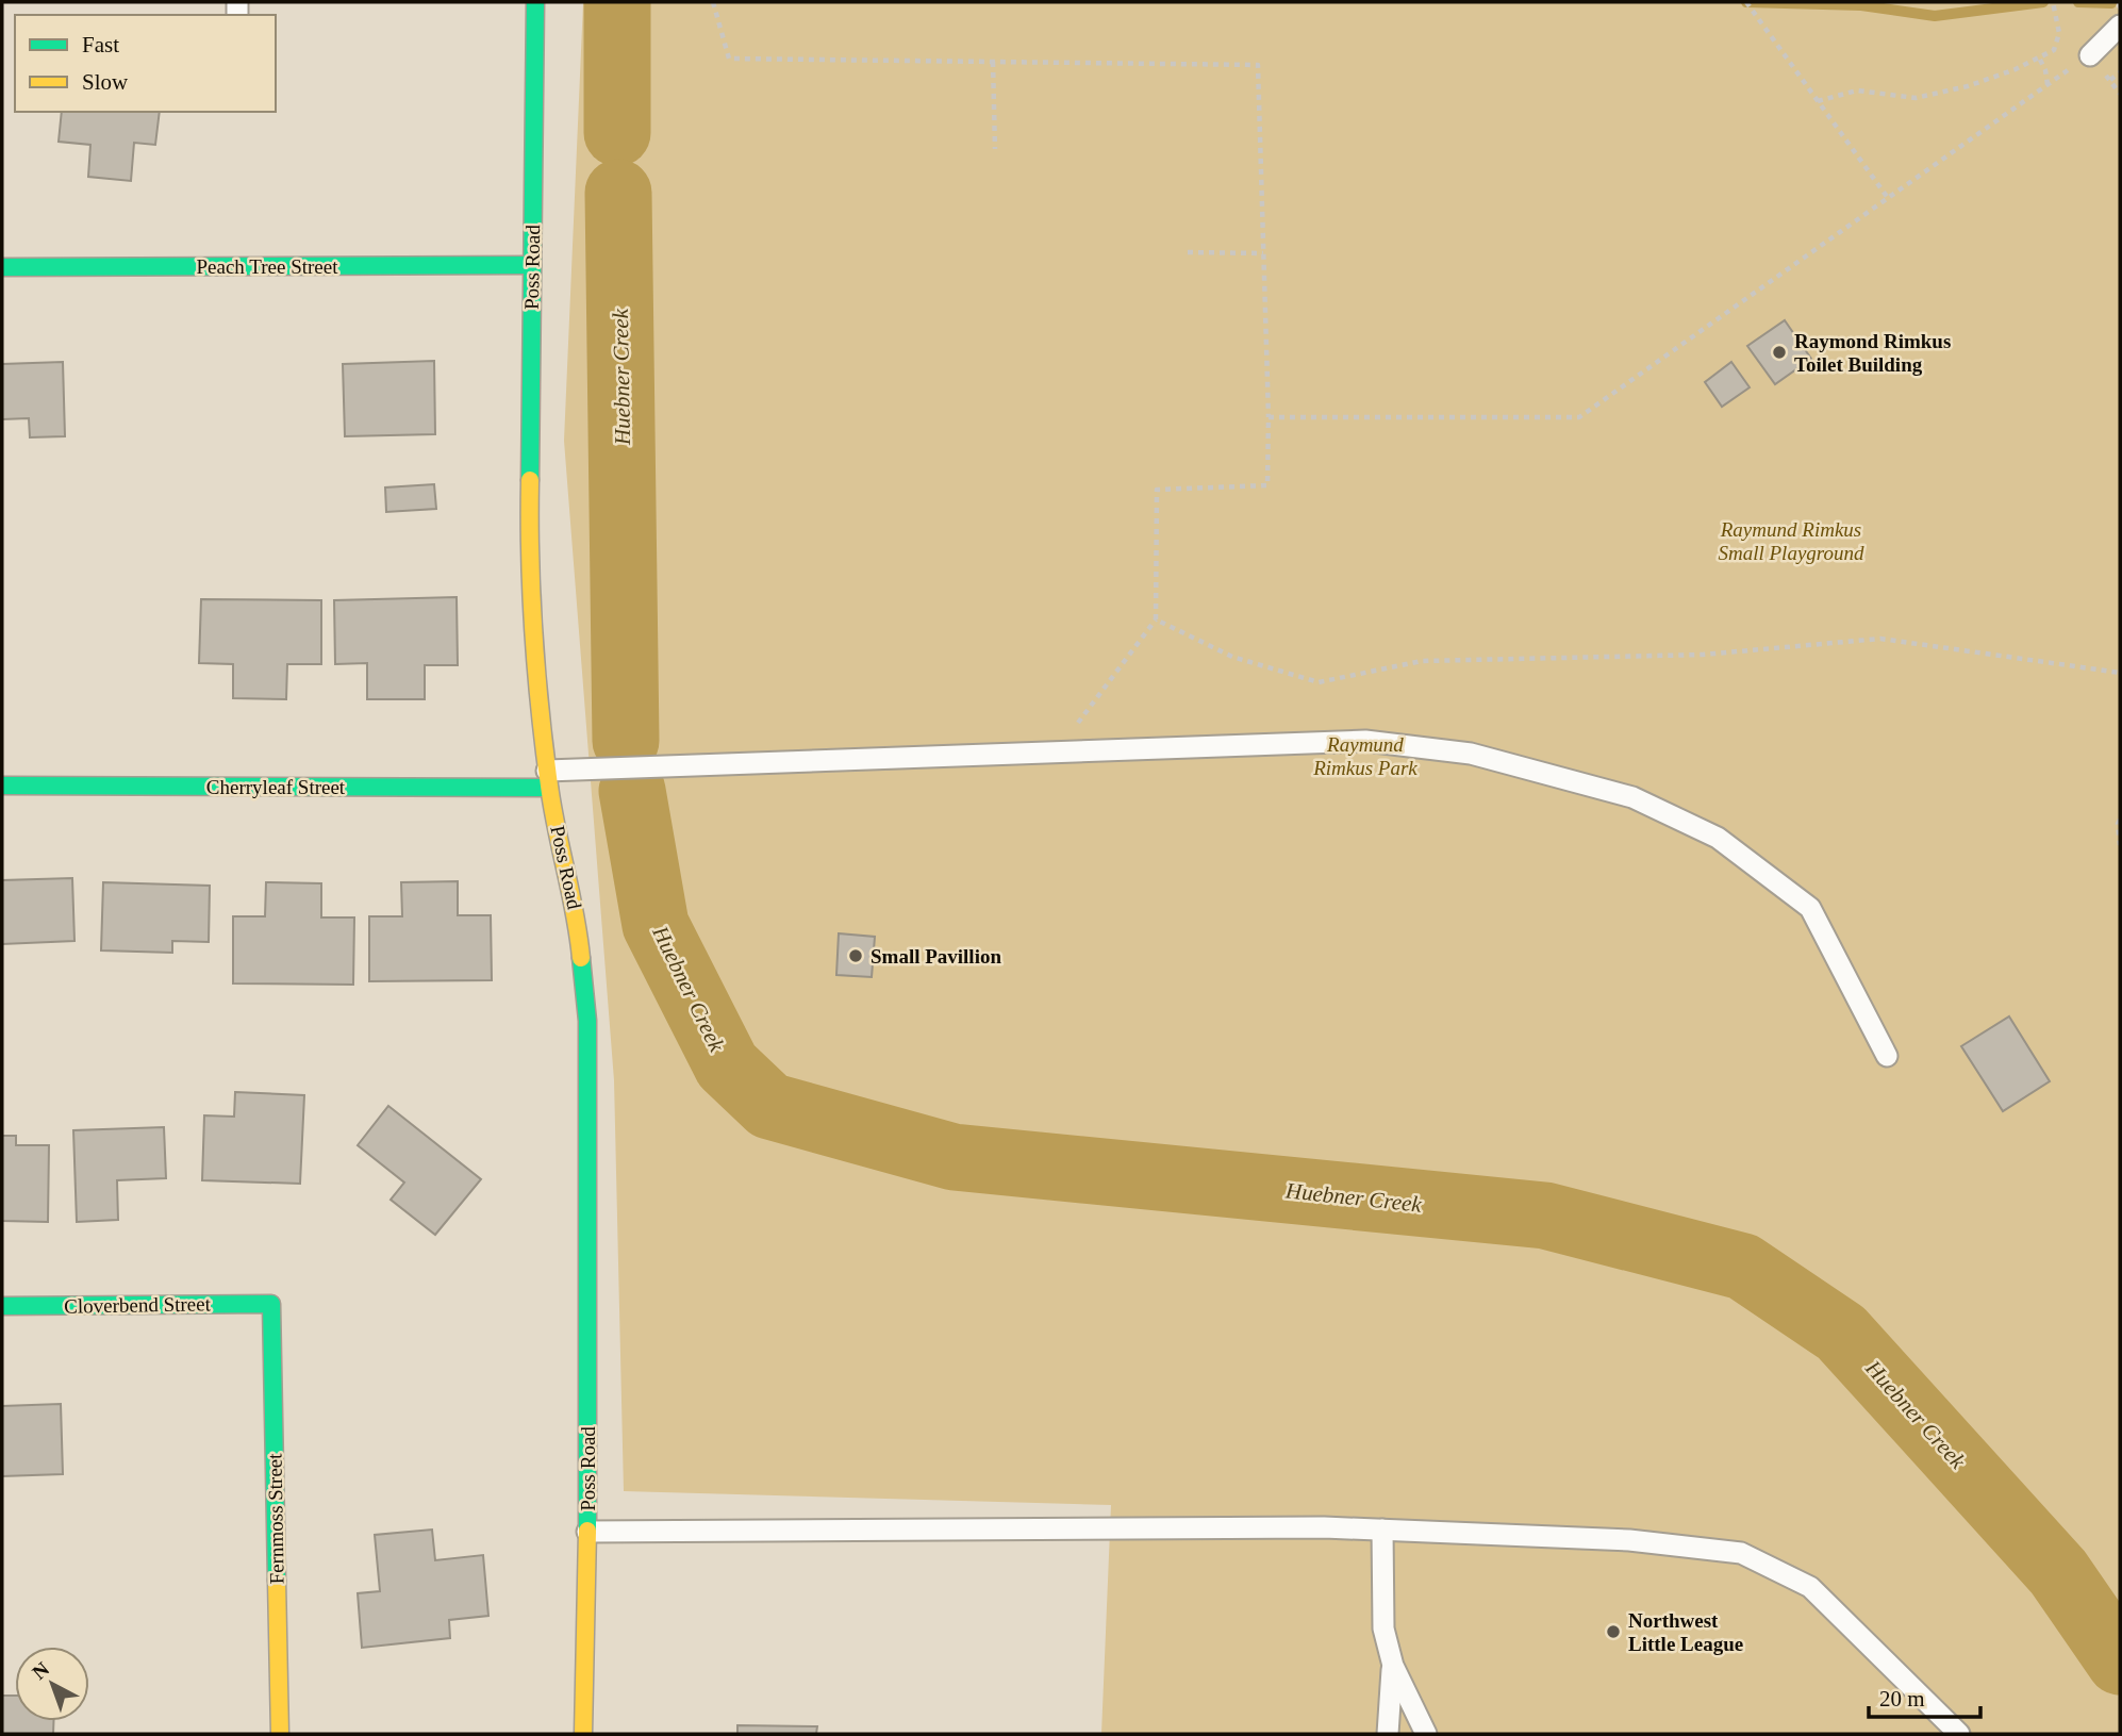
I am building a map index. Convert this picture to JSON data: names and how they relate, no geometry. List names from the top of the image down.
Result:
{
  "streets": {
    "street": [
      "Peach Tree Street",
      "Poss Road",
      "Cherryleaf Street",
      "Cloverbend Street",
      "Fernmoss Street"
    ]
  },
  "crossings": [
    ["Peach Tree Street", "Poss Road"],
    ["Poss Road", "Cherryleaf Street"],
    ["Cloverbend Street", "Fernmoss Street"]
  ],
  "water": ["Huebner Creek"],
  "parks": ["Raymund Rimkus Small Playground", "Raymund Rimkus Park"],
  "places": ["Raymond Rimkus Toilet Building", "Small Pavillion", "Northwest Little League"],
  "legend": ["Fast", "Slow"],
  "scale_bar": "20 m",
  "north": "top left"
}
